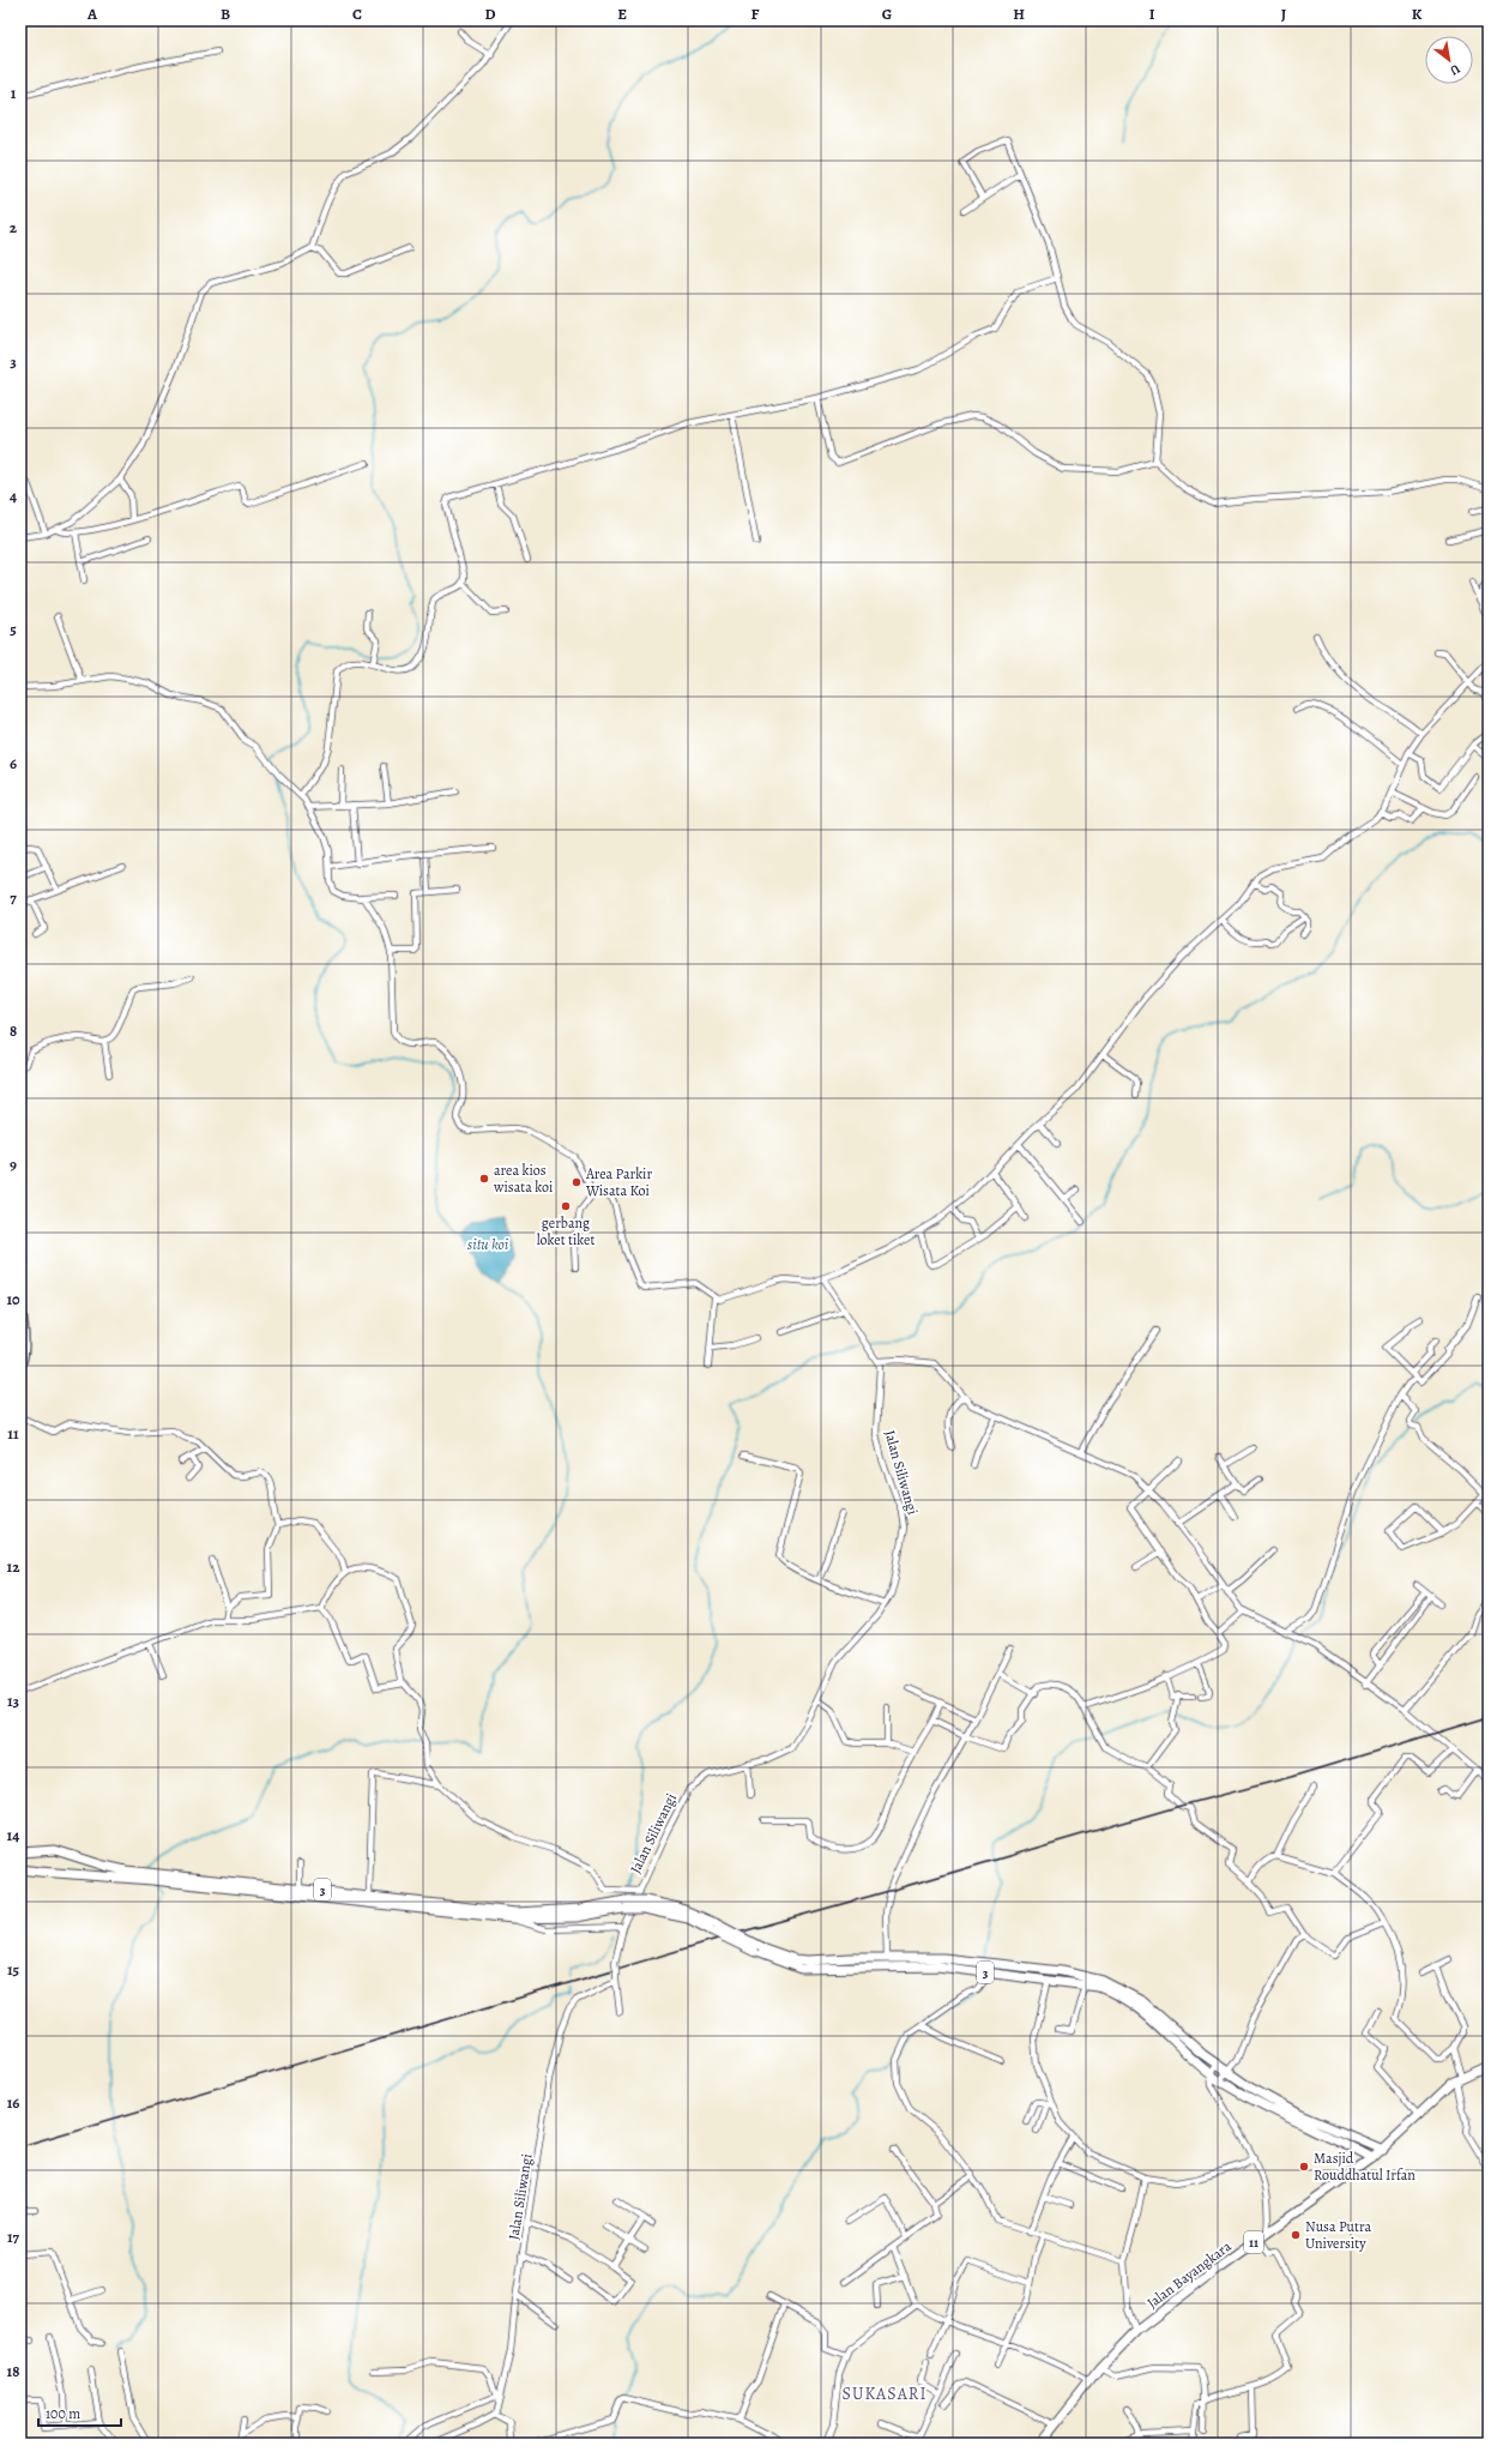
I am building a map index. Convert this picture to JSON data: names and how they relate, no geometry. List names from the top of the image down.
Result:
{
  "streets": {
    "main road": ["3", "11", "Jalan Bayangkara"],
    "street": ["Jalan Siliwangi"]
  },
  "crossings": [
    ["3", "Jalan Bayangkara"]
  ],
  "districts": ["SUKASARI"],
  "water": ["situ koi"],
  "places": [
    "area kios wisata koi",
    "Area Parkir Wisata Koi",
    "gerbang loket tiket",
    "Masjid Rouddhatul Irfan",
    "Nusa Putra University"
  ],
  "scale_bar": "100 m",
  "north": "bottom right",
  "grid": {
    "columns": [
      "A",
      "B",
      "C",
      "D",
      "E",
      "F",
      "G",
      "H",
      "I",
      "J",
      "K"
    ],
    "rows": [
      "1",
      "2",
      "3",
      "4",
      "5",
      "6",
      "7",
      "8",
      "9",
      "10",
      "11",
      "12",
      "13",
      "14",
      "15",
      "16",
      "17",
      "18"
    ]
  }
}
